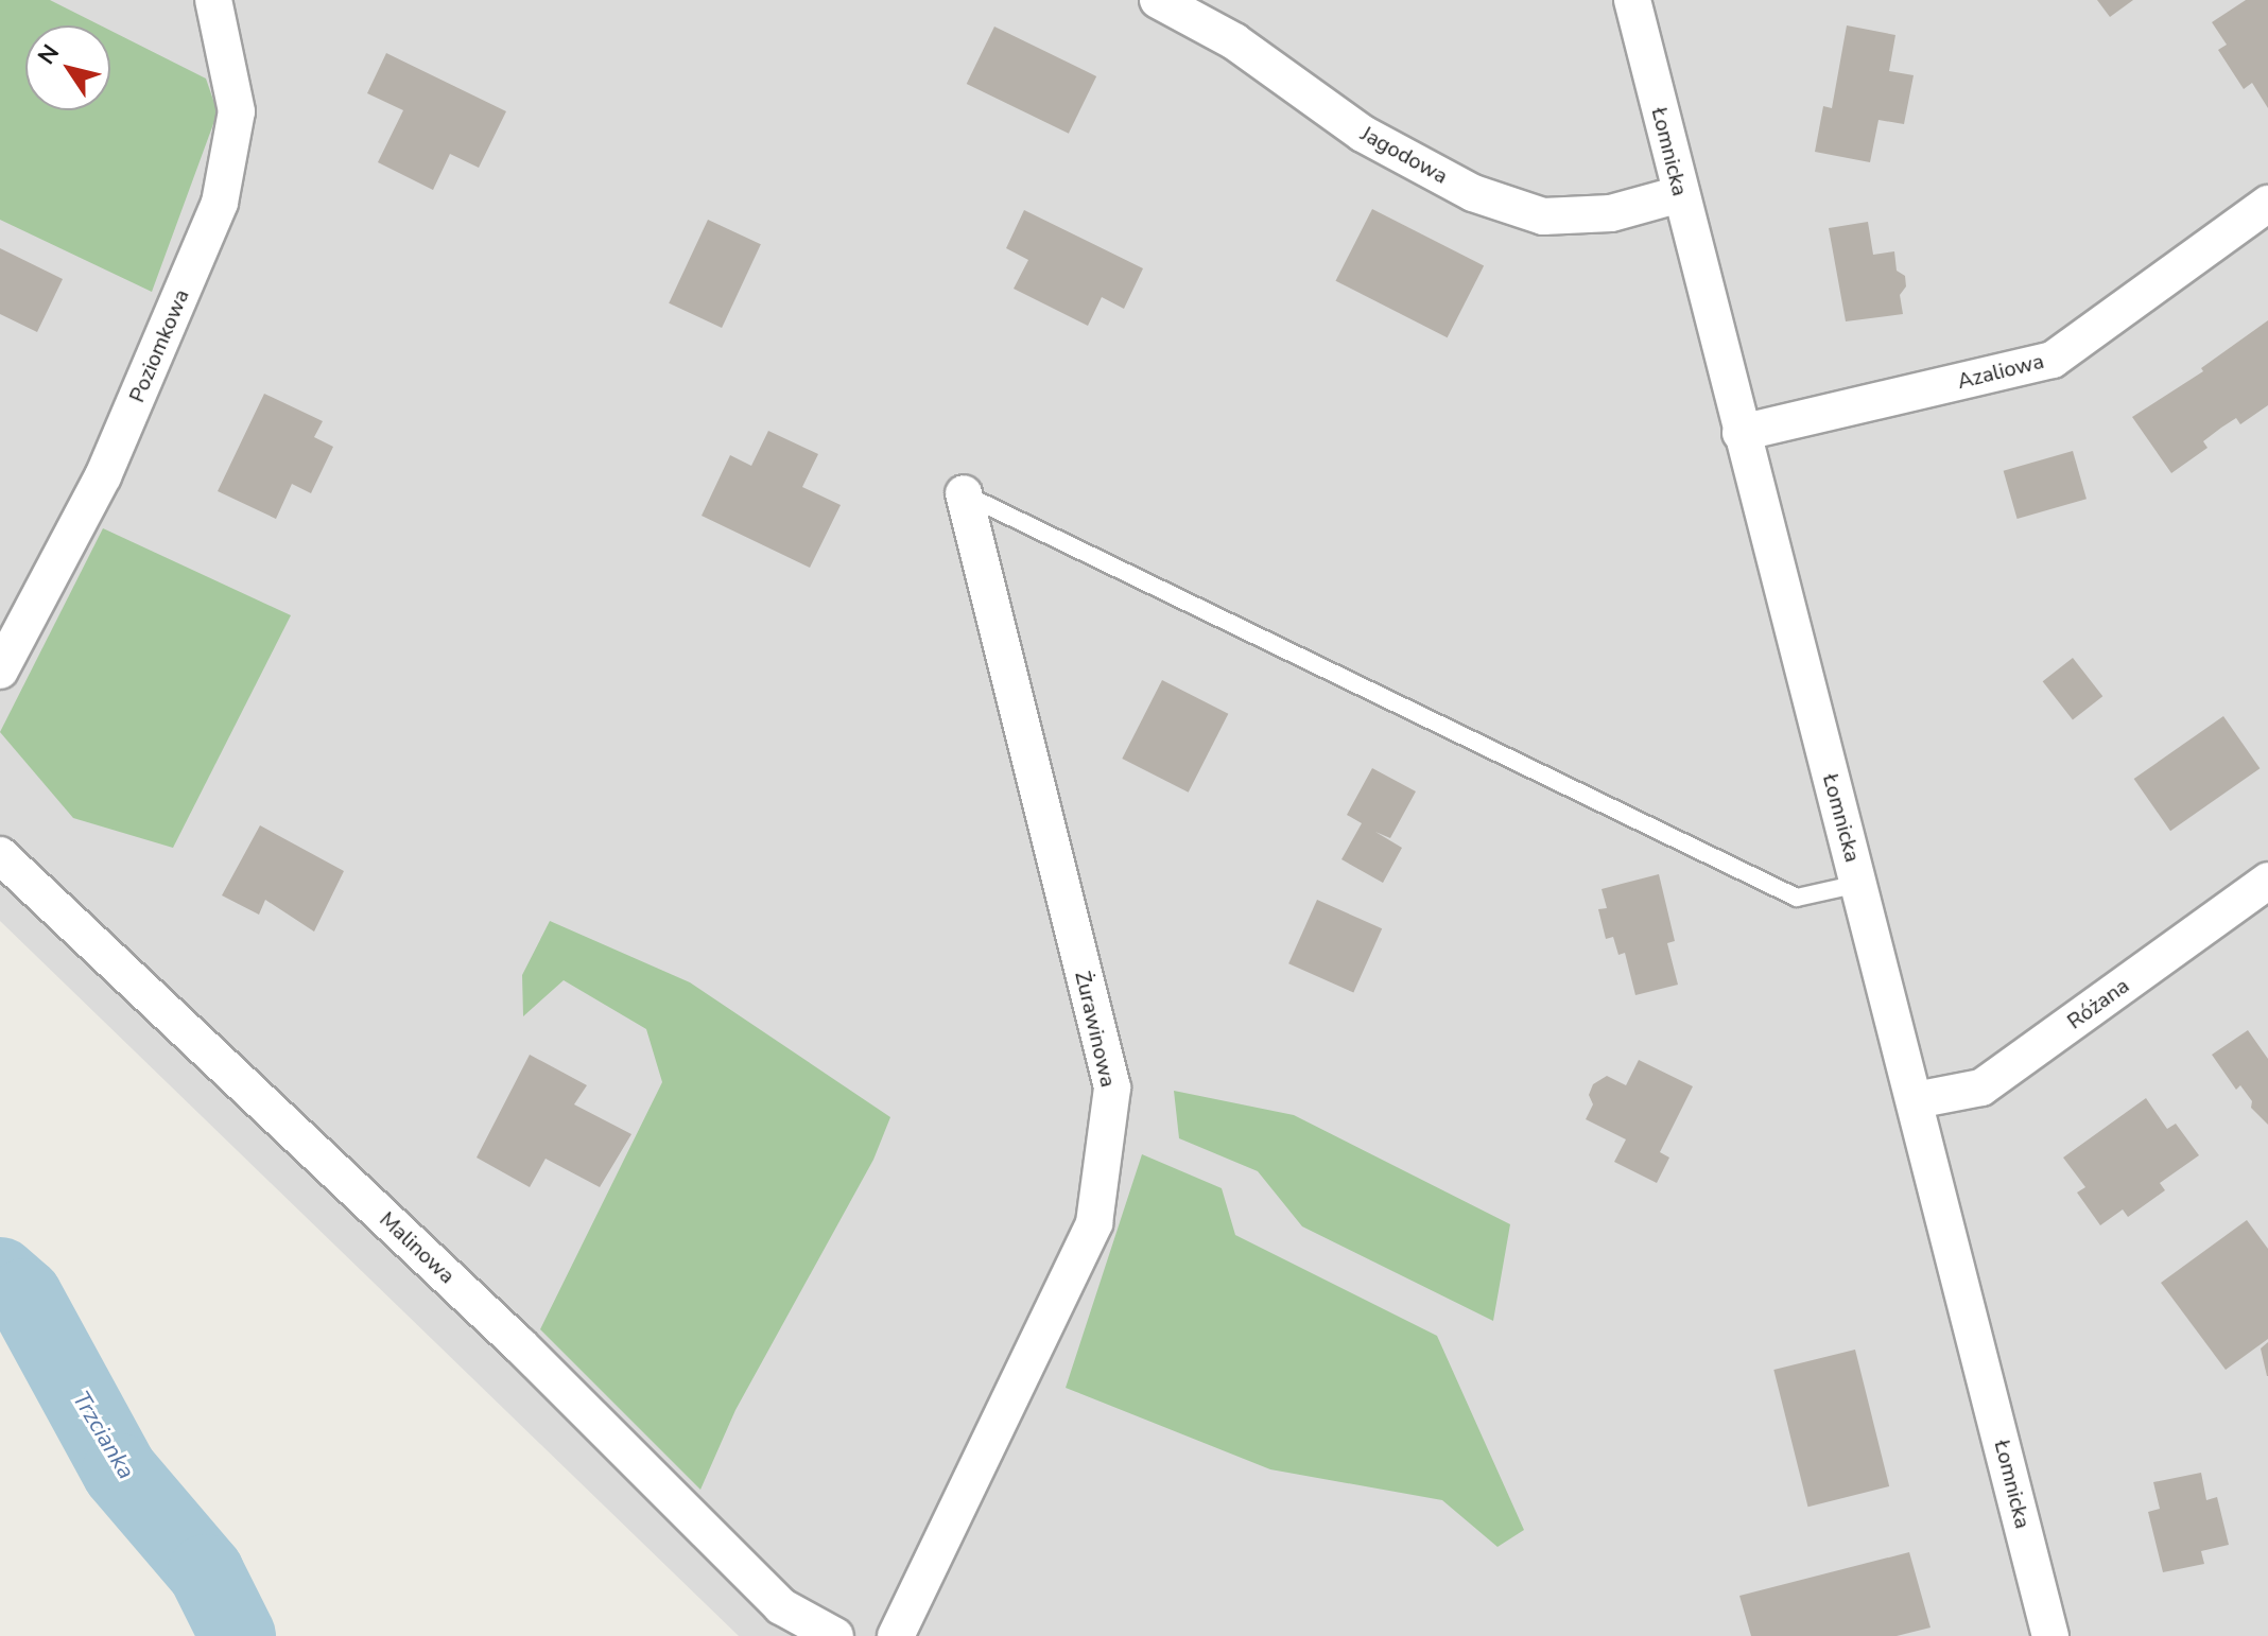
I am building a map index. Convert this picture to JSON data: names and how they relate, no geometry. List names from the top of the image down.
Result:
{
  "streets": {
    "street": [
      "Łomnicka",
      "Jagodowa",
      "Poziomkowa",
      "Azaliowa",
      "Różana",
      "Żurawinowa",
      "Malinowa"
    ]
  },
  "crossings": [
    ["Łomnicka", "Jagodowa"],
    ["Łomnicka", "Azaliowa"],
    ["Łomnicka", "Różana"]
  ],
  "water": ["Trzcianka"],
  "north": "top left"
}
